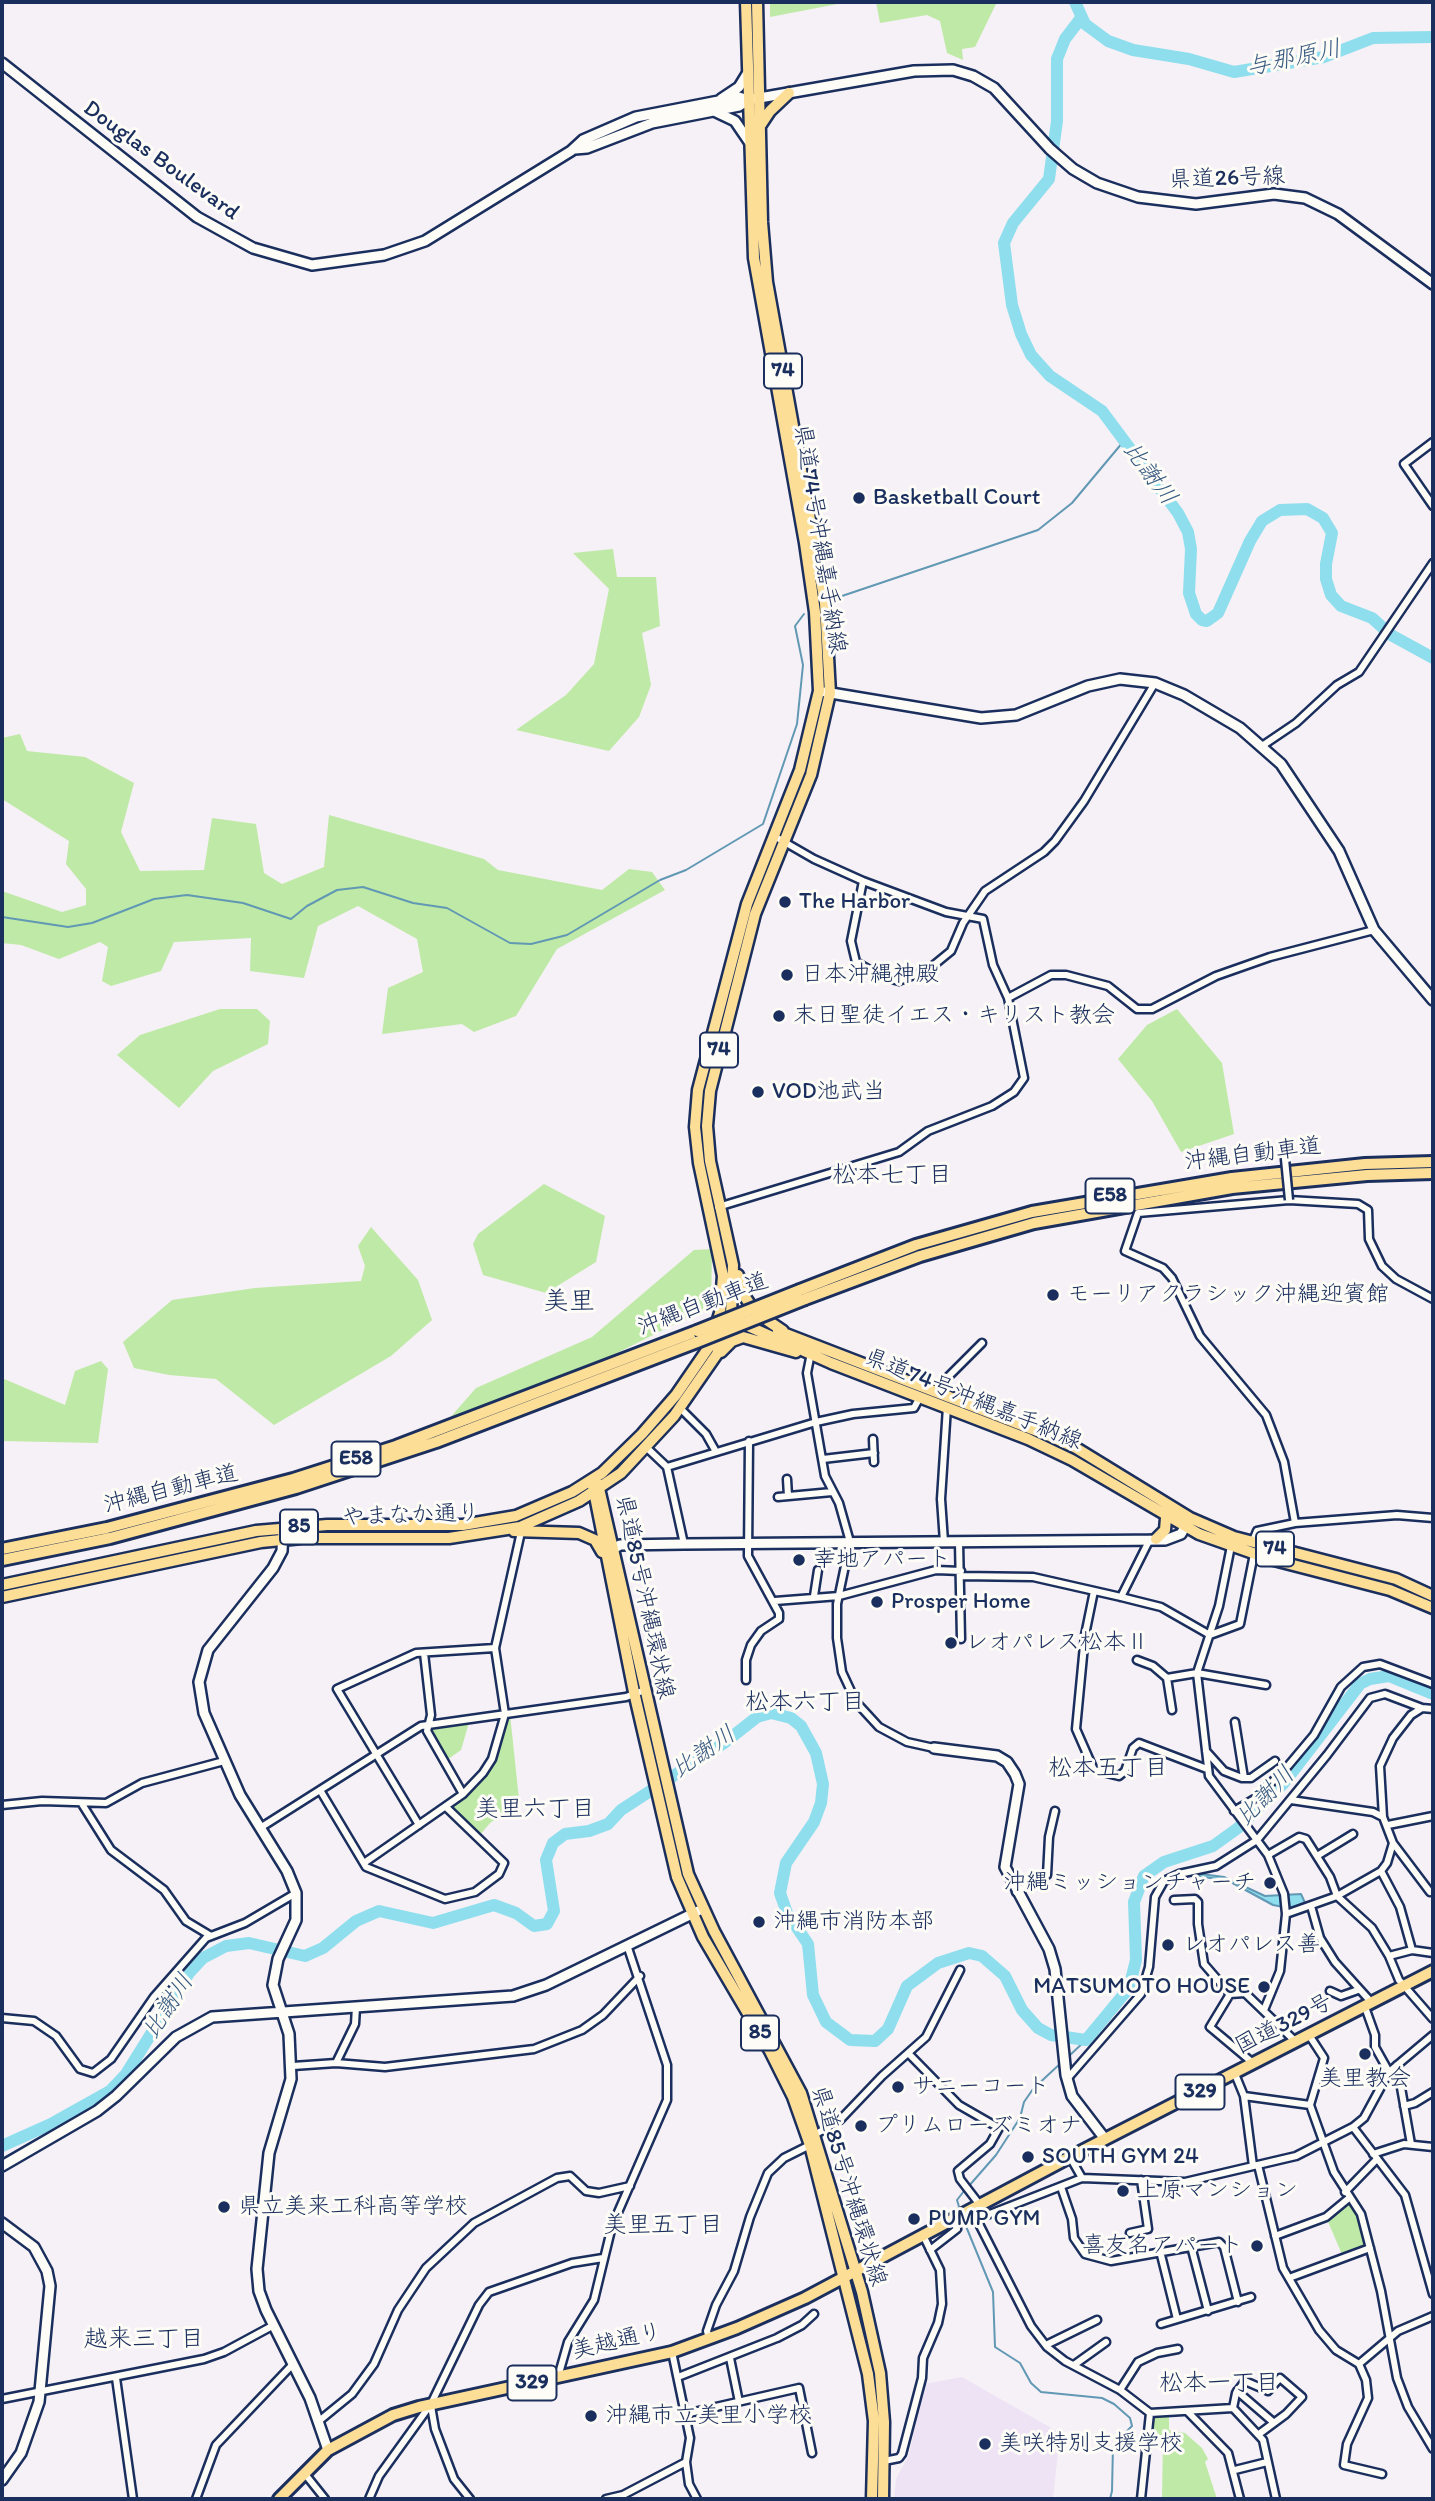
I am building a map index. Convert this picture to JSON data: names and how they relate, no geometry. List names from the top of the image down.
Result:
{
  "streets": {
    "highway": [
      "沖縄自動車道",
      "E58",
      "国道329号",
      "329",
      "美越通り"
    ],
    "main road": [
      "74",
      "県道74号沖縄嘉手納線",
      "やまなか通り",
      "85",
      "県道85号沖縄環状線"
    ],
    "street": ["Douglas Boulevard", "県道26号線"]
  },
  "crossings": [
    ["Douglas Boulevard", "県道26号線"],
    ["Douglas Boulevard", "74"],
    ["Douglas Boulevard", "県道74号沖縄嘉手納線"],
    ["県道26号線", "74"],
    ["県道26号線", "県道74号沖縄嘉手納線"],
    ["74", "県道74号沖縄嘉手納線"],
    ["県道74号沖縄嘉手納線", "やまなか通り"],
    ["やまなか通り", "県道85号沖縄環状線"],
    ["県道85号沖縄環状線", "国道329号"],
    ["県道85号沖縄環状線", "美越通り"],
    ["国道329号", "美越通り"]
  ],
  "districts": [
    "松本七丁目",
    "美里",
    "松本六丁目",
    "松本五丁目",
    "美里六丁目",
    "美里五丁目",
    "越来三丁目",
    "松本一丁目"
  ],
  "water": ["与那原川", "比謝川"],
  "places": [
    "Basketball Court",
    "The Harbor",
    "日本沖縄神殿",
    "末日聖徒イエス・キリスト教会",
    "VOD池武当",
    "モーリアクラシック沖縄迎賓館",
    "幸地アパート",
    "Prosper Home",
    "レオパレス松本Ⅱ",
    "沖縄ミッションチャーチ",
    "沖縄市消防本部",
    "レオパレス善",
    "MATSUMOTO HOUSE",
    "美里教会",
    "サニーコート",
    "プリムローズミオナ",
    "SOUTH GYM 24",
    "上原マンション",
    "県立美来工科高等学校",
    "PUMP GYM",
    "喜友名アパート",
    "沖縄市立美里小学校",
    "美咲特別支援学校"
  ]
}
